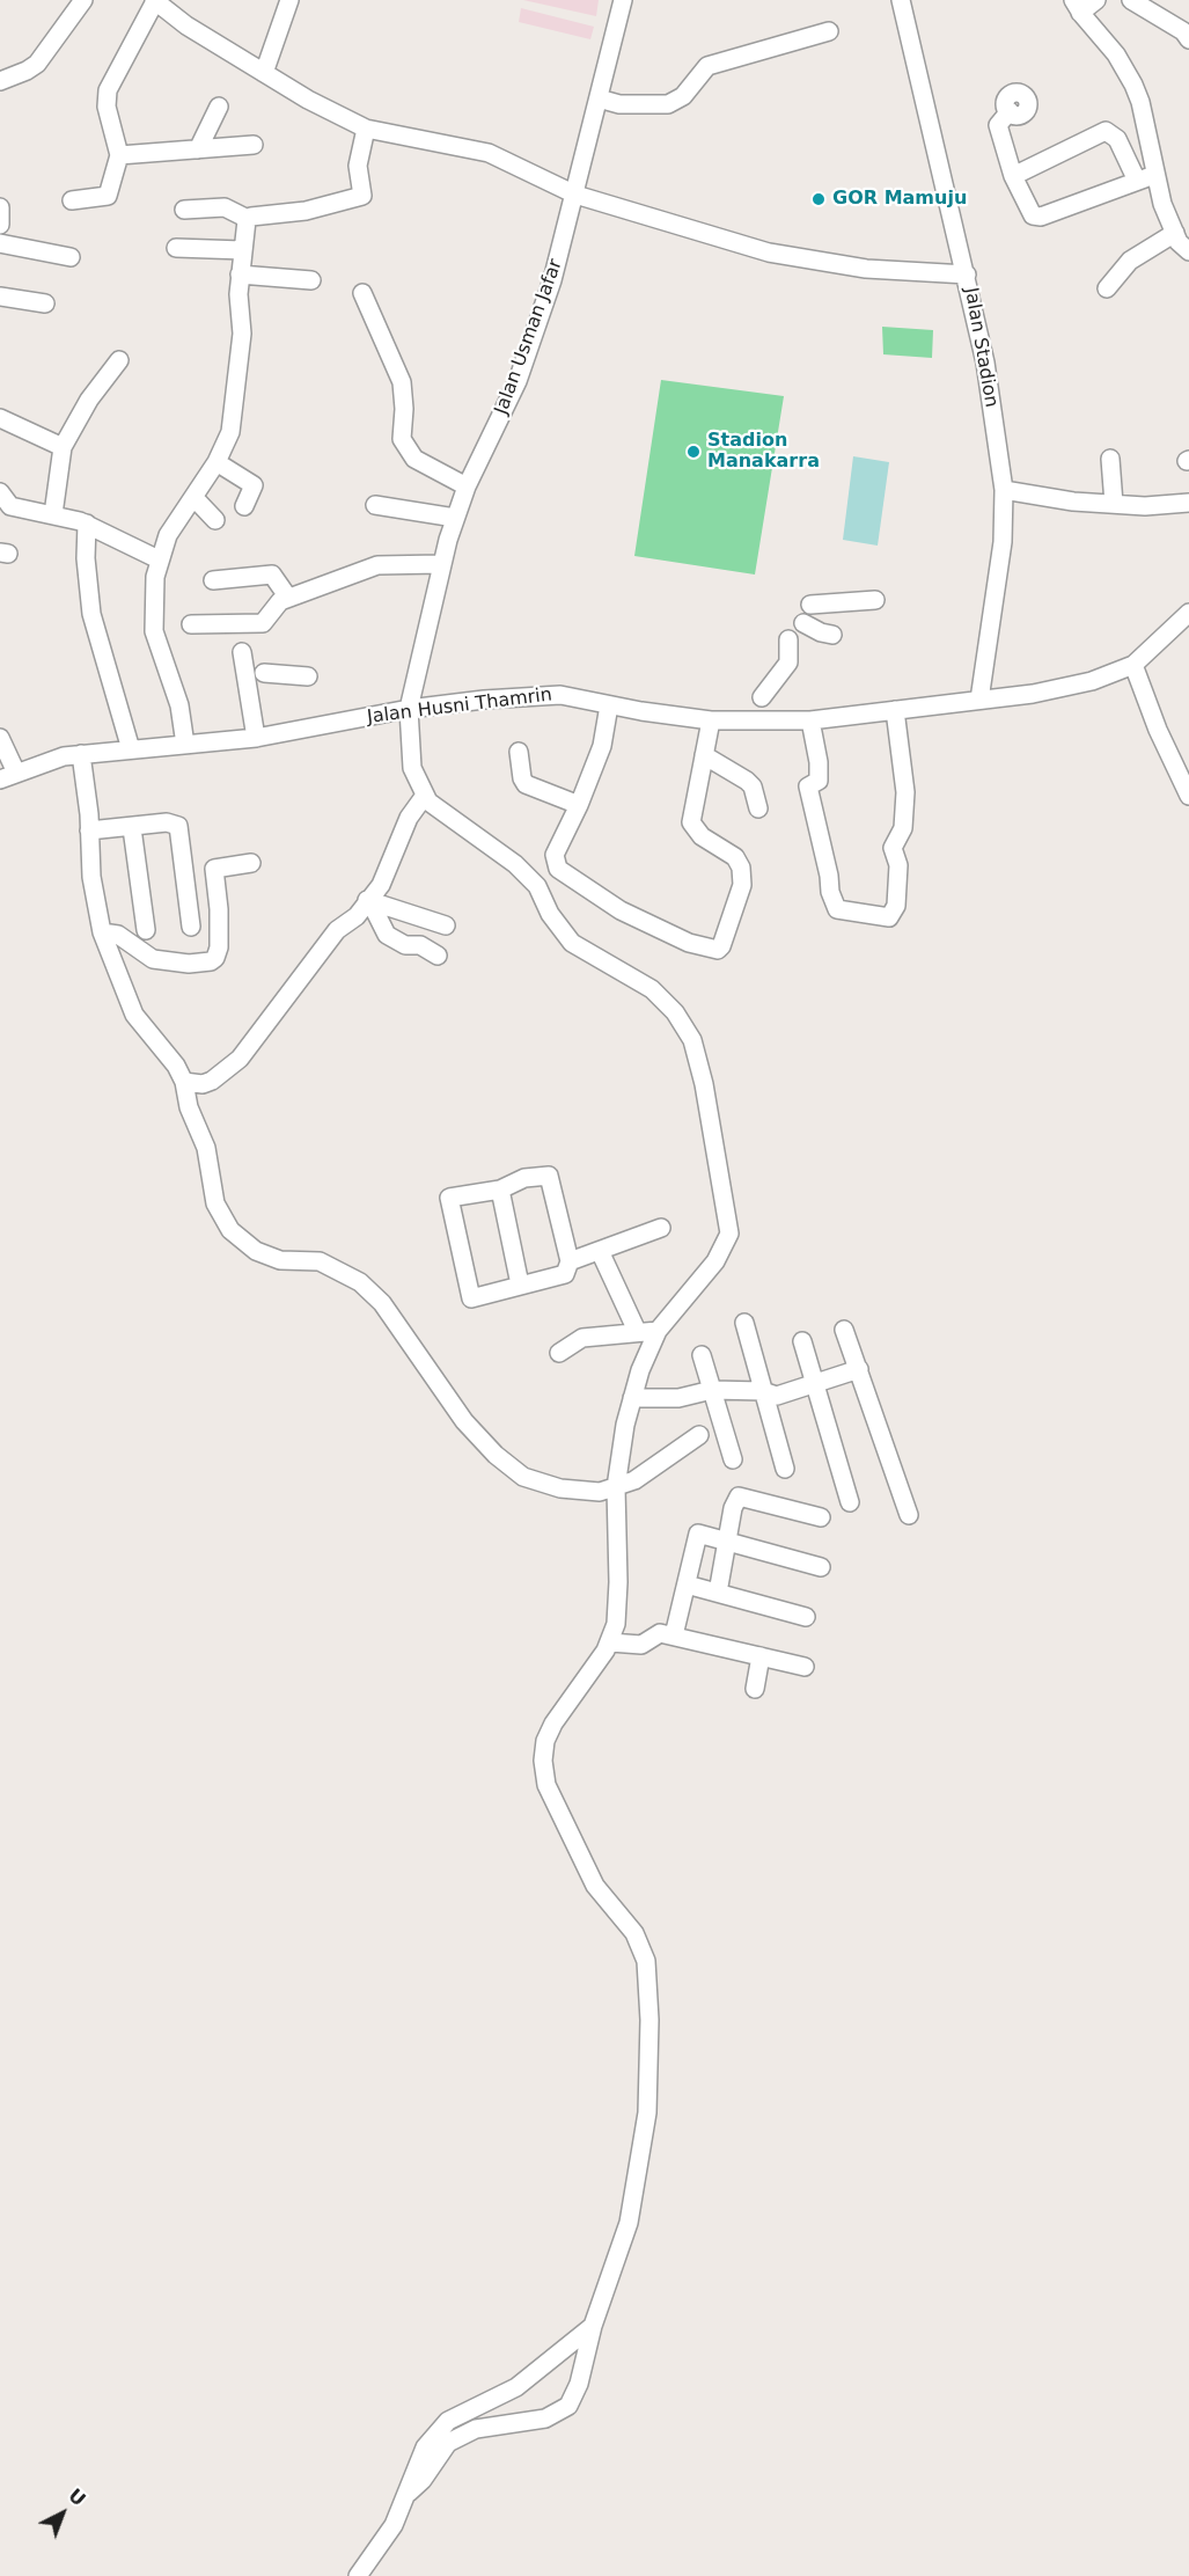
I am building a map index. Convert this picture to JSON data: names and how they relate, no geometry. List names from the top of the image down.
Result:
{
  "streets": {
    "street": ["Jalan Usman Jafar", "Jalan Stadion", "Jalan Husni Thamrin"]
  },
  "crossings": [
    ["Jalan Usman Jafar", "Jalan Husni Thamrin"],
    ["Jalan Stadion", "Jalan Husni Thamrin"]
  ],
  "places": ["GOR Mamuju", "Stadion Manakarra"],
  "north": "top right"
}
